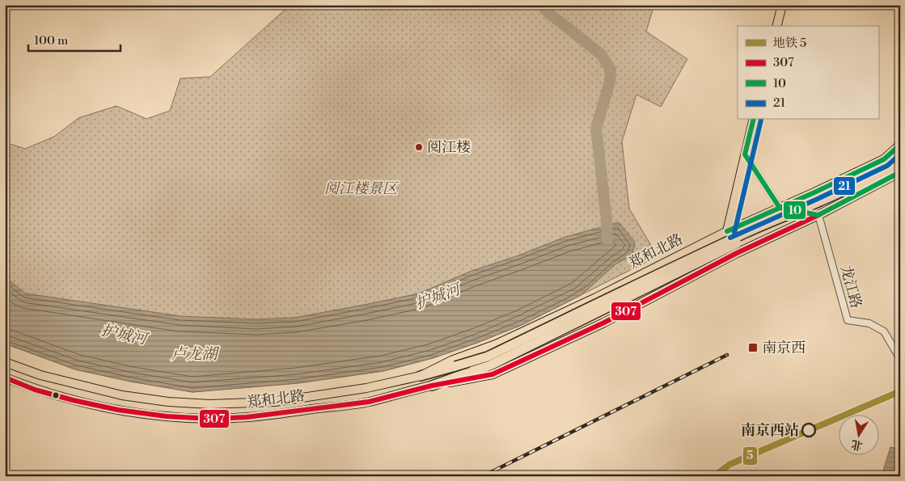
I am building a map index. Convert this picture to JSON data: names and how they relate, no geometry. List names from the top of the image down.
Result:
{
  "streets": {
    "highway": ["郑和北路"],
    "street": ["龙江路"]
  },
  "crossings": [
    ["郑和北路", "龙江路"]
  ],
  "water": ["护城河", "卢龙湖"],
  "parks": ["阅江楼景区"],
  "places": {
    "other": ["阅江楼", "南京西站"],
    "transit": ["南京西"]
  },
  "lines": [
    "transit line 10",
    "transit line 21",
    "transit line 307",
    "metro line 5"
  ],
  "legend": [
    "地铁 5",
    "307",
    "10",
    "21"
  ],
  "scale_bar": "100 m",
  "north": "bottom"
}
